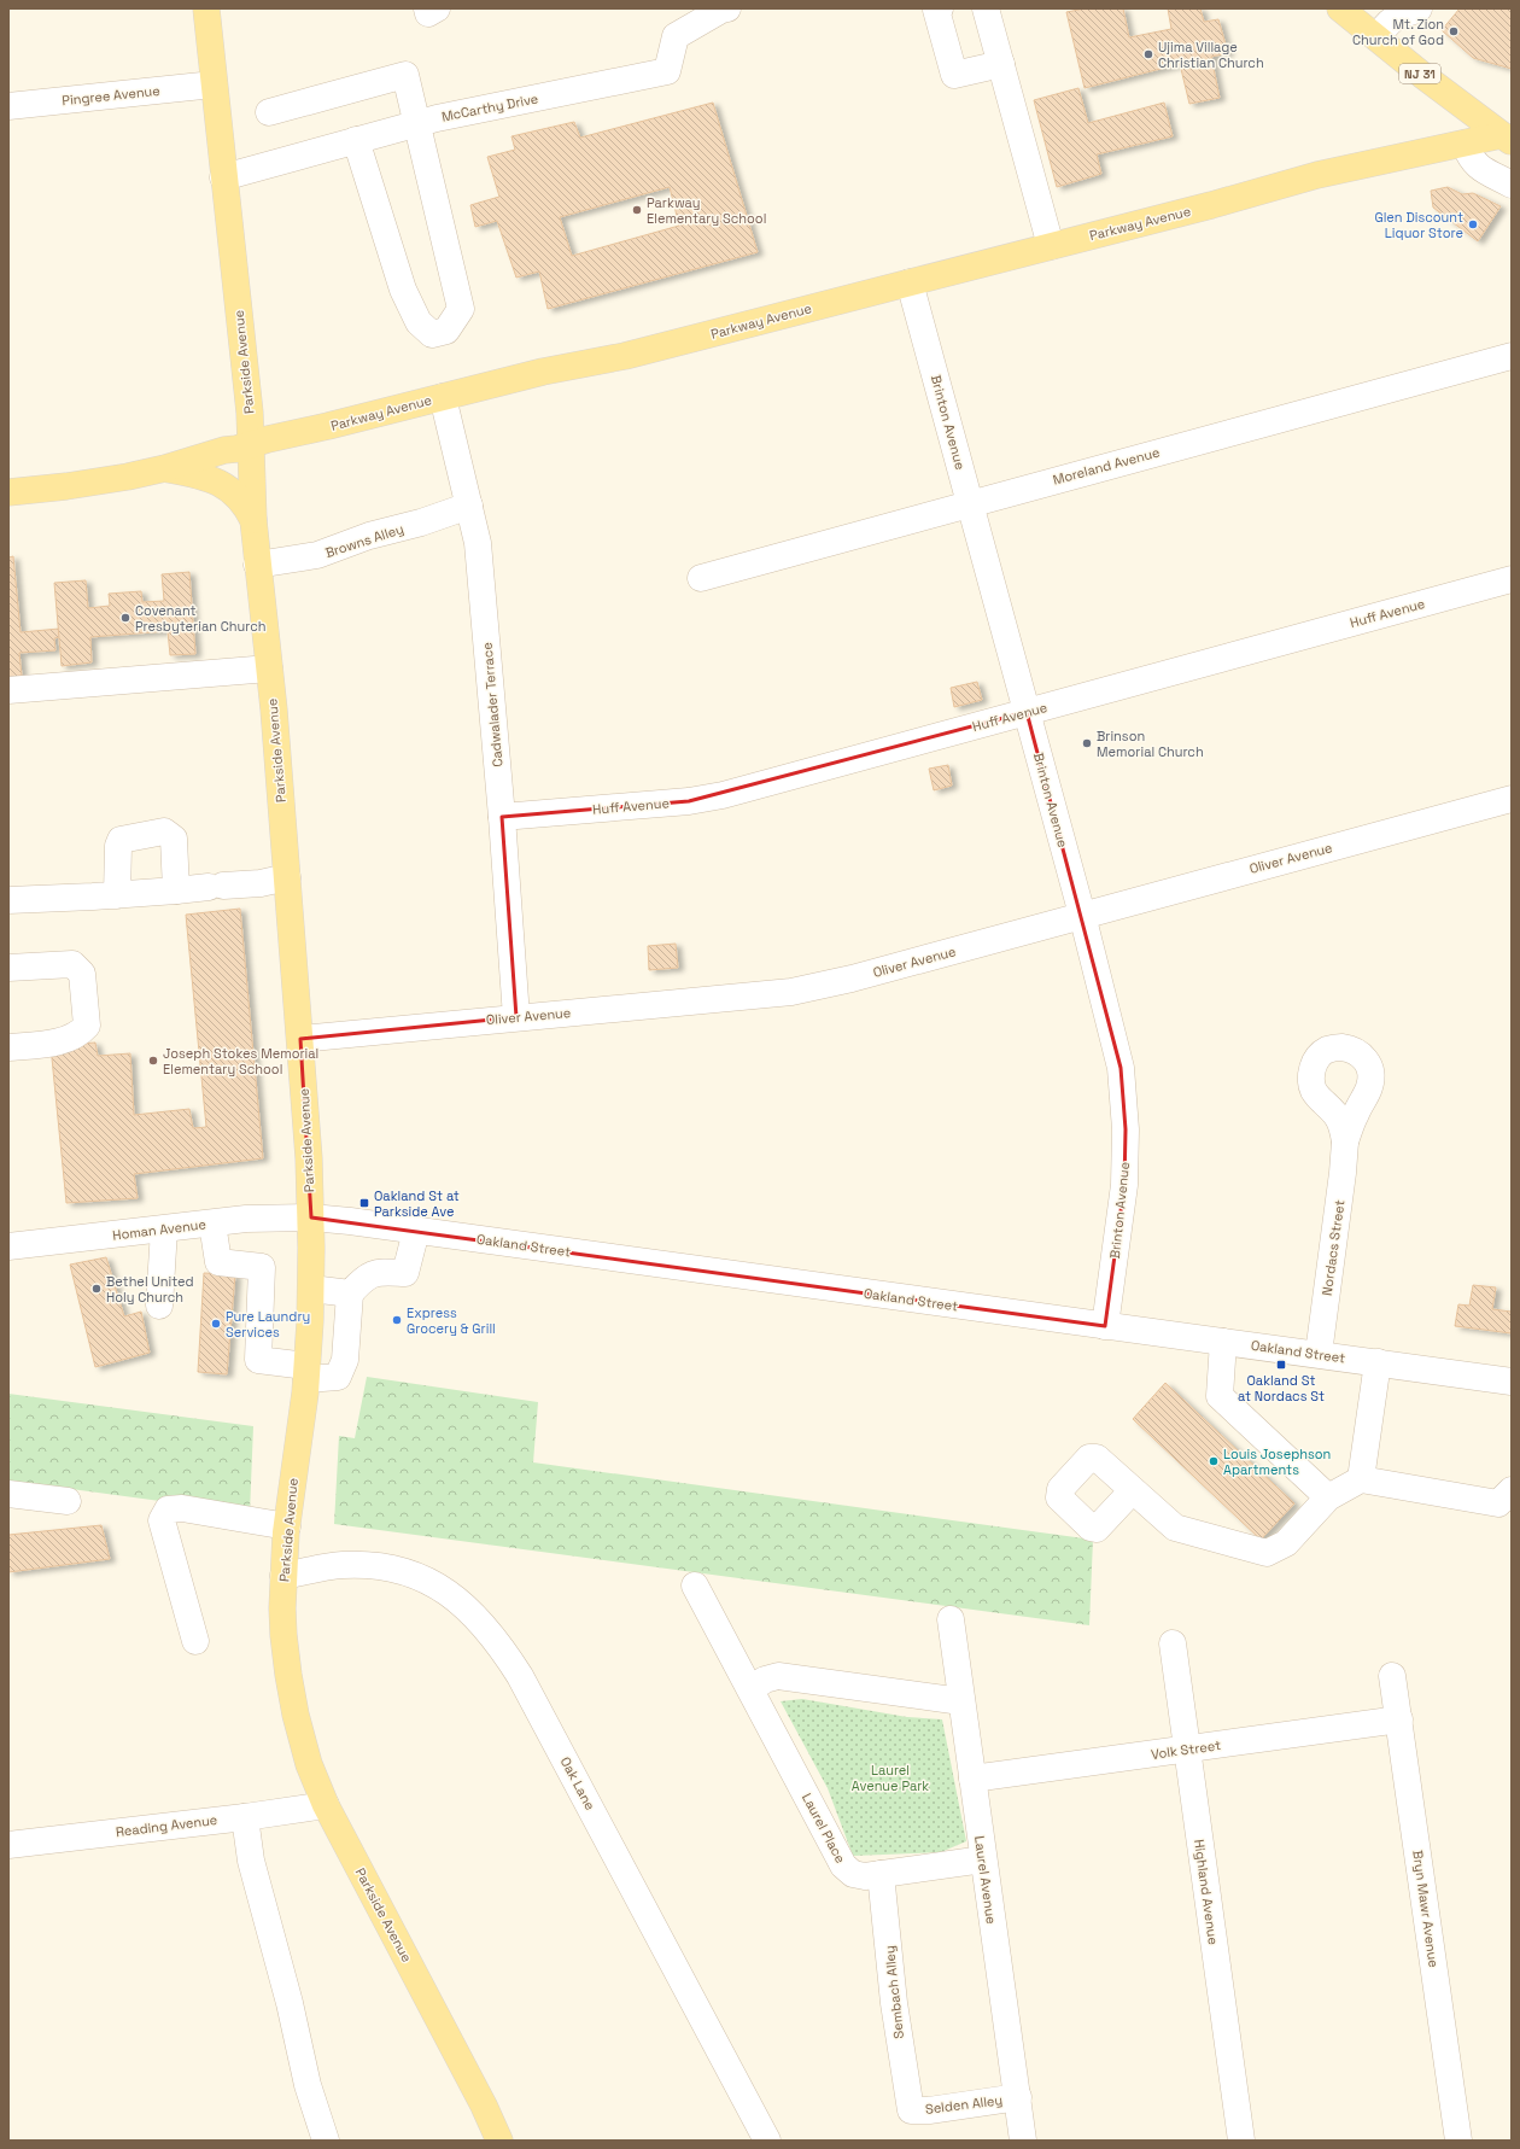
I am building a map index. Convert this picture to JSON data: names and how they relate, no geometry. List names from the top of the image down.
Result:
{
  "streets": {
    "main road": ["NJ 31", "Parkway Avenue", "Parkside Avenue"],
    "street": [
      "Pingree Avenue",
      "McCarthy Drive",
      "Brinton Avenue",
      "Moreland Avenue",
      "Browns Alley",
      "Huff Avenue",
      "Cadwalader Terrace",
      "Oliver Avenue",
      "Homan Avenue",
      "Oakland Street",
      "Nordacs Street",
      "Volk Street",
      "Oak Lane",
      "Reading Avenue",
      "Laurel Place",
      "Laurel Avenue",
      "Highland Avenue",
      "Bryn Mawr Avenue",
      "Sembach Alley",
      "Selden Alley"
    ]
  },
  "crossings": [
    ["NJ 31", "Parkway Avenue"],
    ["Pingree Avenue", "Parkside Avenue"],
    ["McCarthy Drive", "Parkside Avenue"],
    ["Parkway Avenue", "Parkside Avenue"],
    ["Parkway Avenue", "Brinton Avenue"],
    ["Parkway Avenue", "Cadwalader Terrace"],
    ["Parkside Avenue", "Browns Alley"],
    ["Parkside Avenue", "Oliver Avenue"],
    ["Parkside Avenue", "Homan Avenue"],
    ["Parkside Avenue", "Oakland Street"],
    ["Parkside Avenue", "Oak Lane"],
    ["Parkside Avenue", "Reading Avenue"],
    ["Brinton Avenue", "Moreland Avenue"],
    ["Brinton Avenue", "Huff Avenue"],
    ["Brinton Avenue", "Oliver Avenue"],
    ["Brinton Avenue", "Oakland Street"],
    ["Browns Alley", "Cadwalader Terrace"],
    ["Huff Avenue", "Cadwalader Terrace"],
    ["Cadwalader Terrace", "Oliver Avenue"],
    ["Homan Avenue", "Oakland Street"],
    ["Oakland Street", "Nordacs Street"],
    ["Volk Street", "Laurel Avenue"],
    ["Volk Street", "Highland Avenue"],
    ["Volk Street", "Bryn Mawr Avenue"],
    ["Laurel Place", "Laurel Avenue"],
    ["Laurel Place", "Sembach Alley"],
    ["Laurel Avenue", "Selden Alley"],
    ["Sembach Alley", "Selden Alley"]
  ],
  "parks": ["Laurel Avenue Park"],
  "places": {
    "other": [
      "Mt. Zion Church of God",
      "Ujima Village Christian Church",
      "Parkway Elementary School",
      "Glen Discount Liquor Store",
      "Covenant Presbyterian Church",
      "Brinson Memorial Church",
      "Joseph Stokes Memorial Elementary School",
      "Bethel United Holy Church",
      "Express Grocery & Grill",
      "Pure Laundry Services",
      "Louis Josephson Apartments"
    ],
    "transit": ["Oakland St at Parkside Ave", "Oakland St at Nordacs St"]
  }
}
